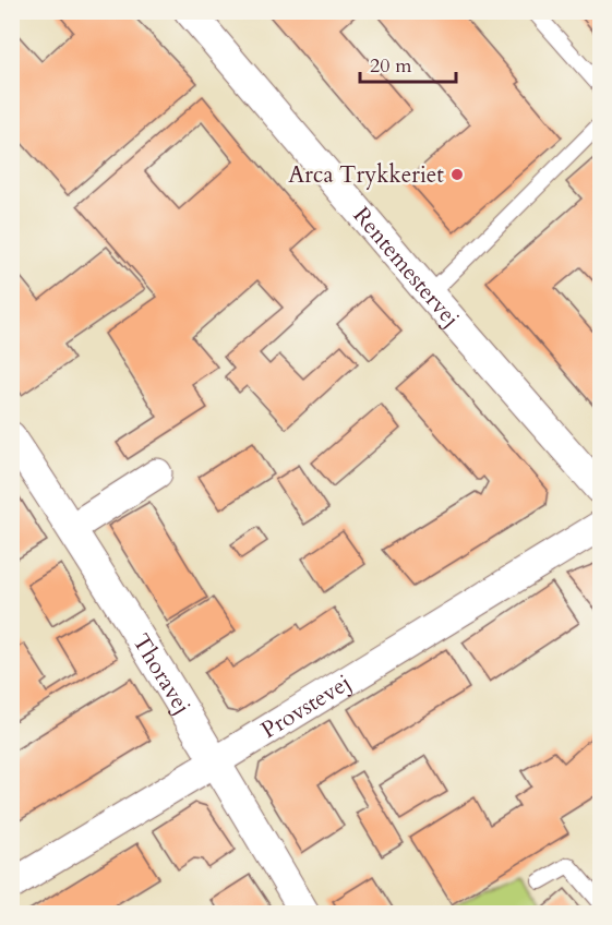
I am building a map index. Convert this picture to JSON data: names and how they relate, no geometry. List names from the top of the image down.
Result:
{
  "streets": {
    "street": ["Rentemestervej", "Thoravej", "Provstevej"]
  },
  "crossings": [
    ["Thoravej", "Provstevej"]
  ],
  "places": ["Arca Trykkeriet"],
  "scale_bar": "20 m"
}
